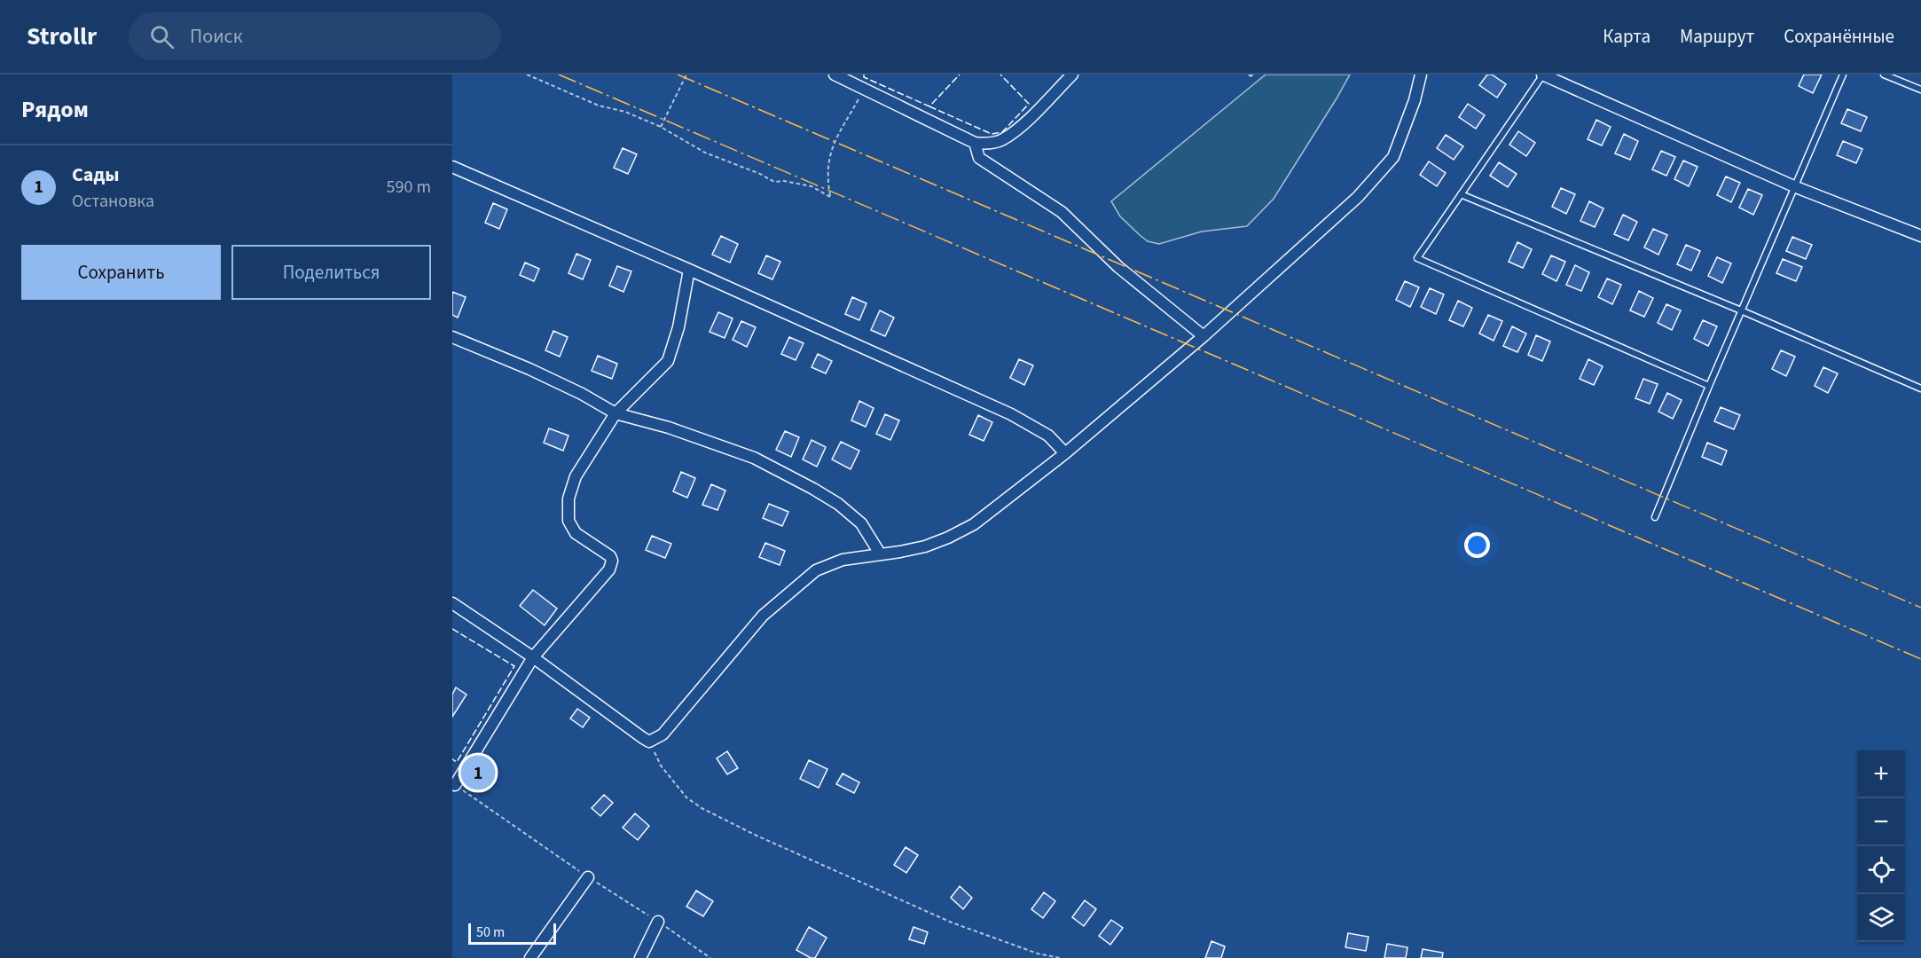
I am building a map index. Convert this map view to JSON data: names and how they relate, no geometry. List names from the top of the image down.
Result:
{
  "scale_bar": "50 m",
  "page": {
    "header": "Strollr",
    "search": "Поиск",
    "nav": ["Карта", "Маршрут", "Сохранённые"],
    "heading": "Рядом",
    "list": [
      {
        "mark": "1",
        "name": "Сады",
        "note": "Остановка",
        "value": "590 m"
      }
    ],
    "buttons": ["Сохранить", "Поделиться"],
    "map_buttons": ["+", "−"],
    "pins": "1",
    "scale": "50 m"
  }
}
